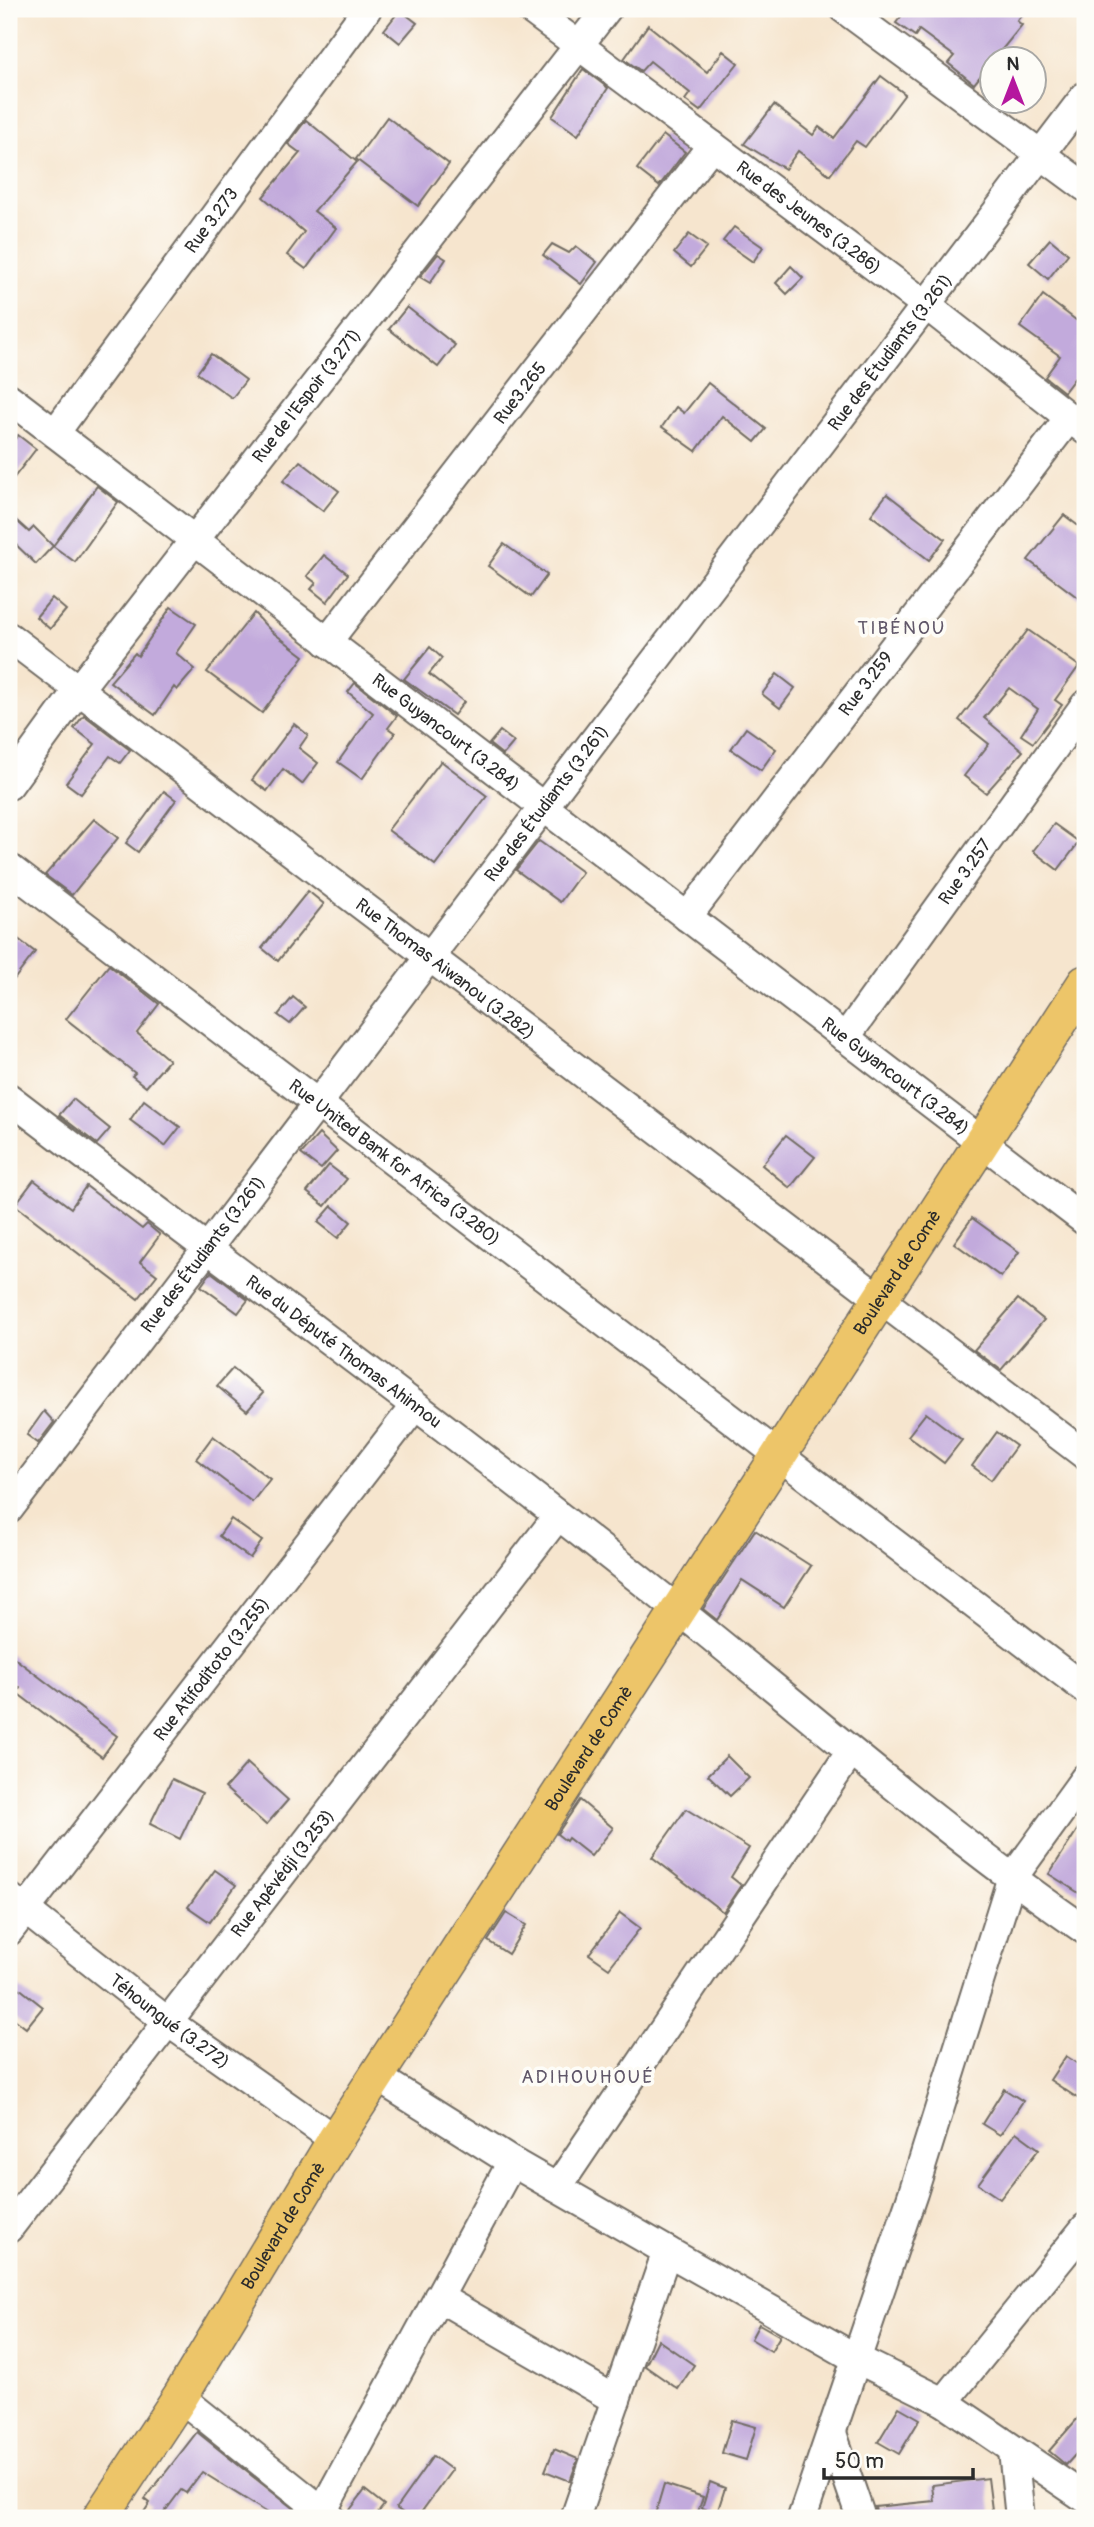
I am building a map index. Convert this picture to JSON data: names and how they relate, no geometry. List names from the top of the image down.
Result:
{
  "streets": {
    "main road": ["Boulevard de Comè"],
    "street": [
      "Rue des Jeunes (3.286)",
      "Rue 3.273",
      "Rue des Étudiants (3.261)",
      "Rue3.265",
      "Rue de l'Espoir (3.271)",
      "Rue 3.259",
      "Rue Guyancourt (3.284)",
      "Rue 3.257",
      "Rue Thomas Aiwanou (3.282)",
      "Rue United Bank for Africa (3.280)",
      "Rue du Député Thomas Ahinnou",
      "Rue Atifoditoto (3.255)",
      "Rue Apévédji (3.253)",
      "Téhoungué (3.272)"
    ]
  },
  "crossings": [
    ["Rue des Jeunes (3.286)", "Rue des Étudiants (3.261)"],
    ["Rue des Jeunes (3.286)", "Rue3.265"],
    ["Rue des Jeunes (3.286)", "Rue de l'Espoir (3.271)"],
    ["Rue des Jeunes (3.286)", "Rue 3.259"],
    ["Rue 3.273", "Rue Guyancourt (3.284)"],
    ["Rue des Étudiants (3.261)", "Rue Guyancourt (3.284)"],
    ["Rue des Étudiants (3.261)", "Rue Thomas Aiwanou (3.282)"],
    ["Rue des Étudiants (3.261)", "Rue United Bank for Africa (3.280)"],
    ["Rue des Étudiants (3.261)", "Rue du Député Thomas Ahinnou"],
    ["Rue3.265", "Rue Guyancourt (3.284)"],
    ["Rue de l'Espoir (3.271)", "Rue Guyancourt (3.284)"],
    ["Rue de l'Espoir (3.271)", "Rue Thomas Aiwanou (3.282)"],
    ["Rue 3.259", "Rue Guyancourt (3.284)"],
    ["Rue Guyancourt (3.284)", "Rue 3.257"],
    ["Rue Guyancourt (3.284)", "Boulevard de Comè"],
    ["Rue Thomas Aiwanou (3.282)", "Boulevard de Comè"],
    ["Rue United Bank for Africa (3.280)", "Boulevard de Comè"],
    ["Boulevard de Comè", "Rue du Député Thomas Ahinnou"],
    ["Boulevard de Comè", "Téhoungué (3.272)"],
    ["Rue du Député Thomas Ahinnou", "Rue Atifoditoto (3.255)"],
    ["Rue du Député Thomas Ahinnou", "Rue Apévédji (3.253)"],
    ["Rue Atifoditoto (3.255)", "Téhoungué (3.272)"],
    ["Rue Apévédji (3.253)", "Téhoungué (3.272)"]
  ],
  "districts": ["TIBÉNOU", "ADIHOUHOUÉ"],
  "scale_bar": "50 m",
  "north": "top"
}
